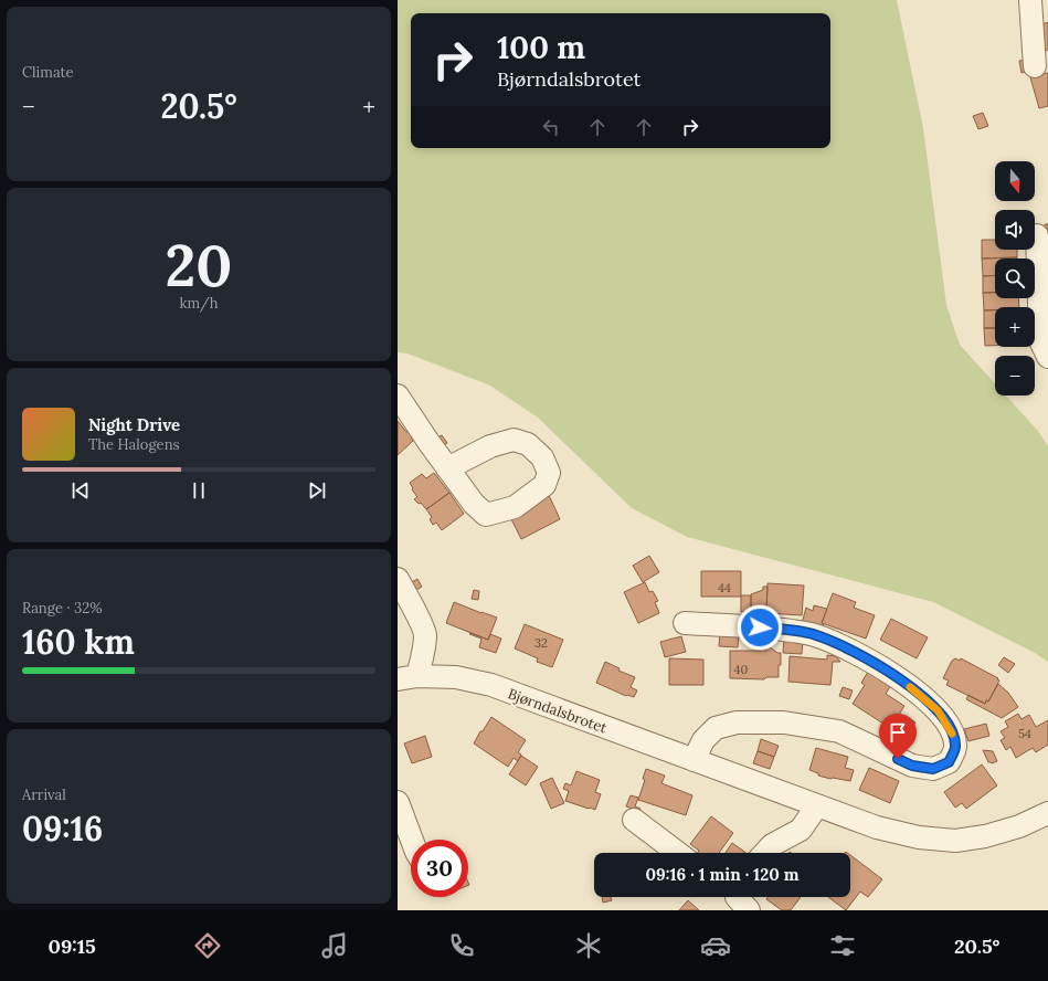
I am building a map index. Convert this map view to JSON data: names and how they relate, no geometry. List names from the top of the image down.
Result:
{
  "streets": {
    "street": ["Bjørndalsbrotet"]
  },
  "house_numbers": [
    "44",
    "32",
    "40",
    "54"
  ],
  "north": "bottom",
  "page": {
    "tile": [
      "Climate",
      ["20", "km/h"],
      ["Range · 32%", "160 km"],
      ["Arrival", "09:16"]
    ],
    "turn": ["100 m", "Bjørndalsbrotet"],
    "heat": ["−", "20.5°", "+"],
    "map_buttons": ["+", "−"],
    "song": ["Night Drive", "The Halogens"],
    "limit": "30",
    "trip": "09:16 · 1 min · 120 m",
    "tabs": ["09:15", "20.5°"]
  }
}
